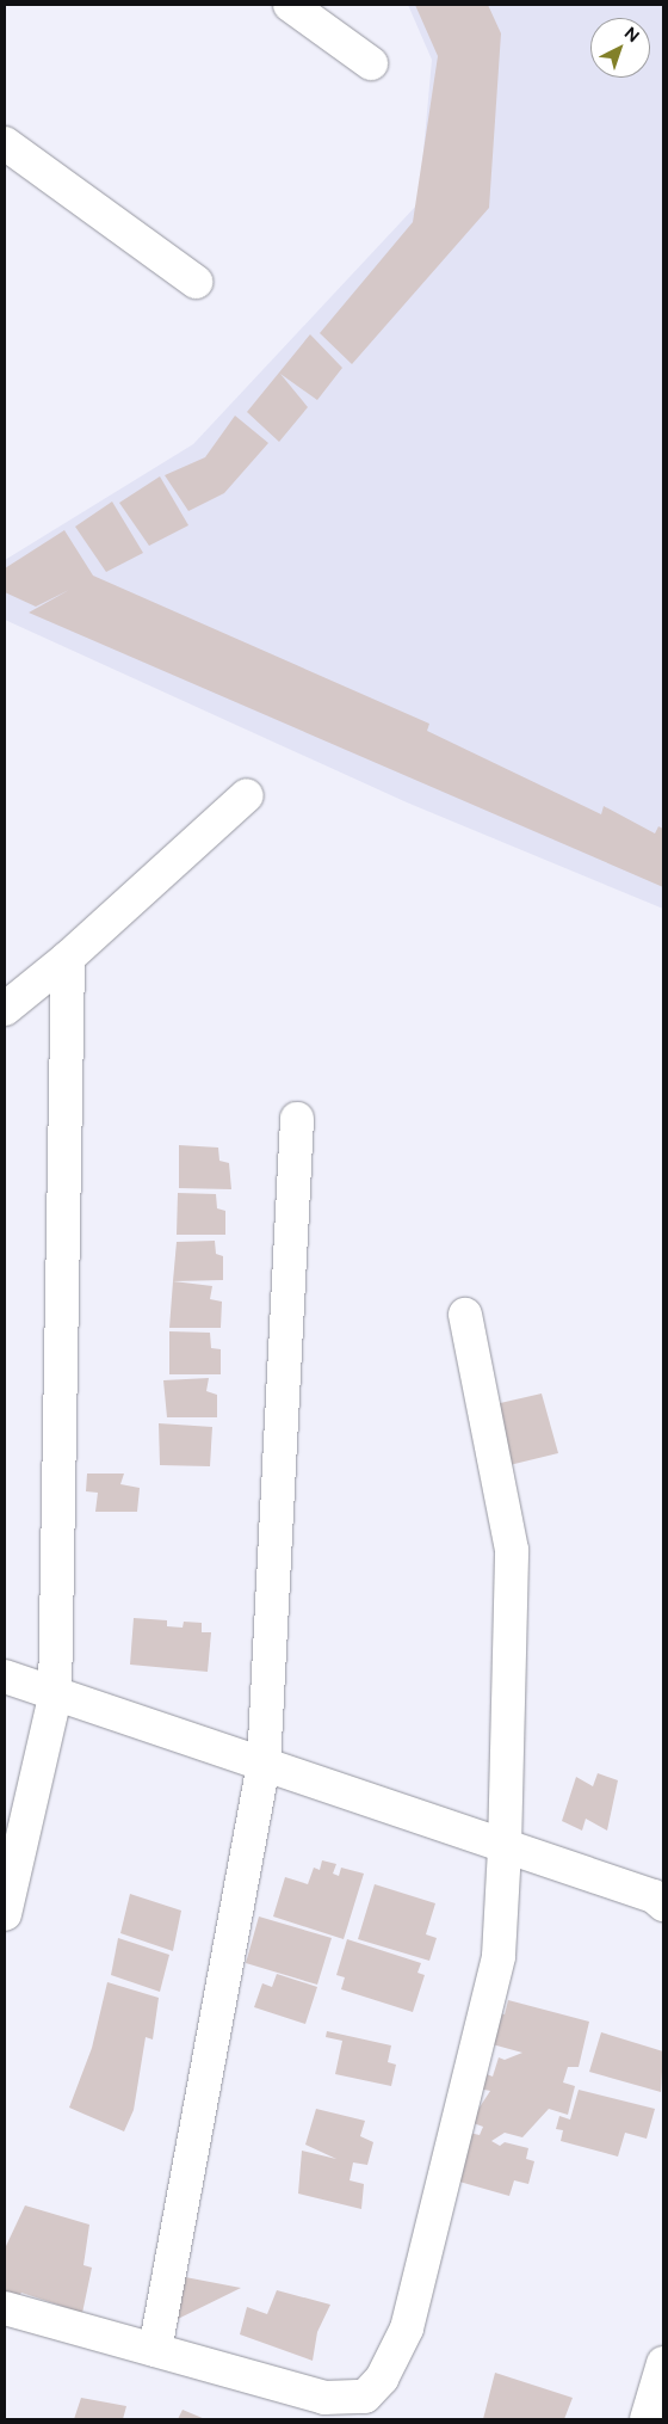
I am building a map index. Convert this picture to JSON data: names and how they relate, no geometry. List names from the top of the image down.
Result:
{
  "north": "top right"
}
